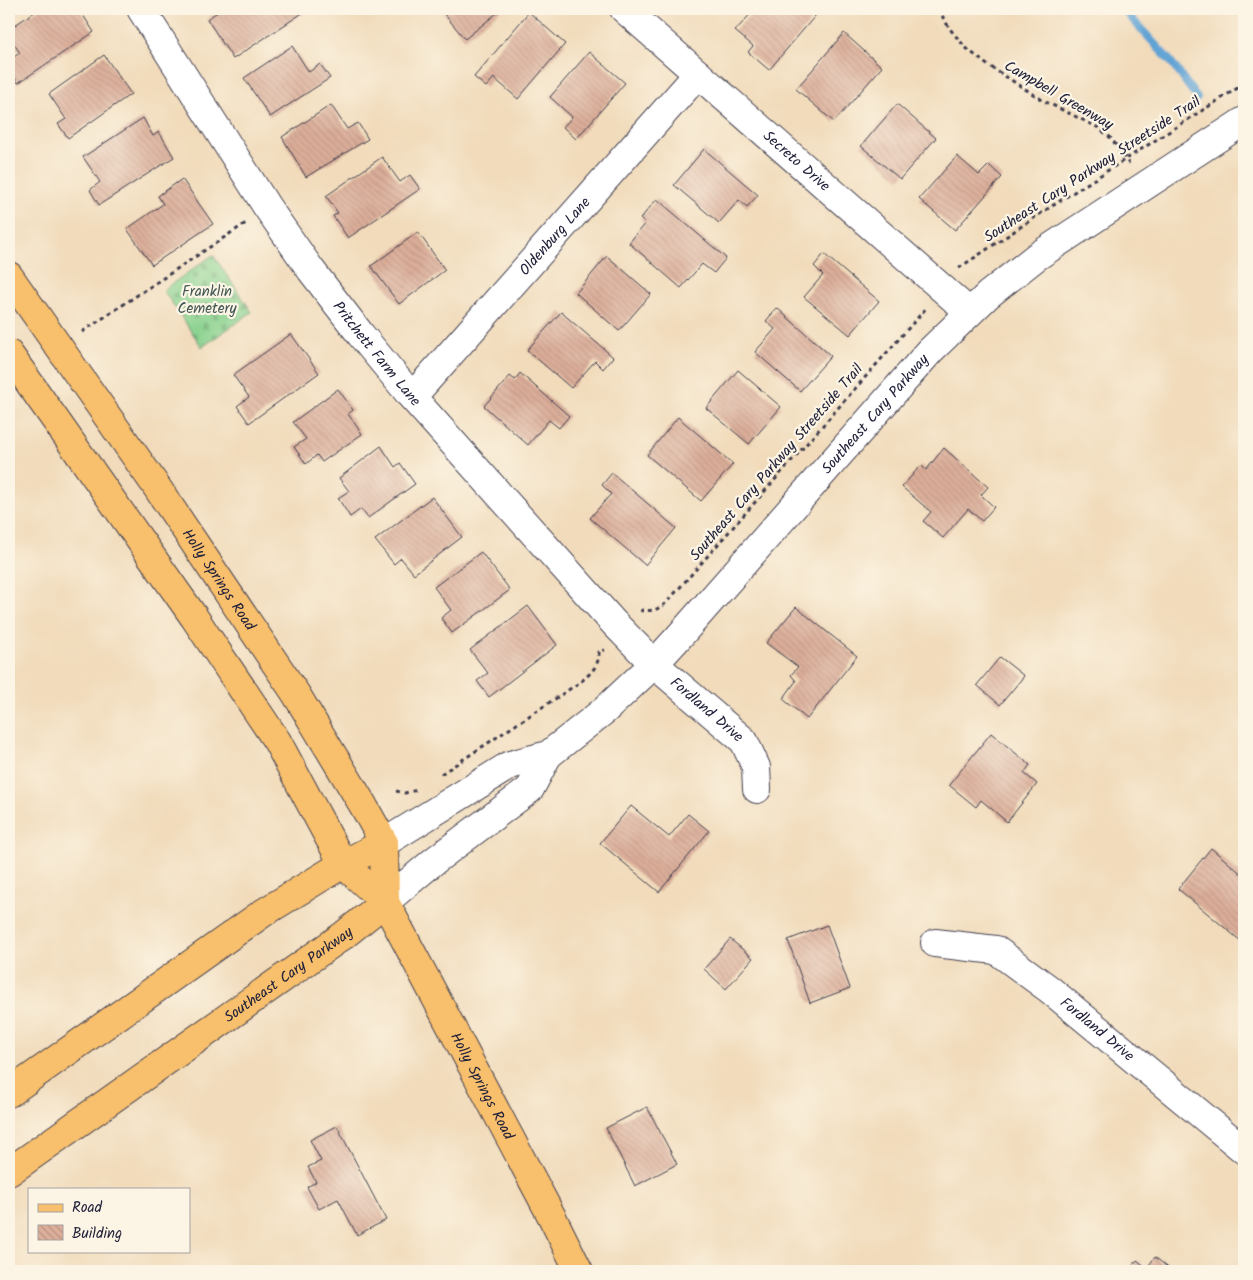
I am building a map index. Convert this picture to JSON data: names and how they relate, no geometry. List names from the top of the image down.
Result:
{
  "streets": {
    "main road": ["Southeast Cary Parkway", "Holly Springs Road"],
    "street": [
      "Secreto Drive",
      "Oldenburg Lane",
      "Pritchett Farm Lane",
      "Fordland Drive"
    ],
    "path": ["Campbell Greenway", "Southeast Cary Parkway Streetside Trail"]
  },
  "crossings": [
    ["Campbell Greenway", "Southeast Cary Parkway Streetside Trail"],
    ["Secreto Drive", "Oldenburg Lane"],
    ["Secreto Drive", "Southeast Cary Parkway"],
    ["Oldenburg Lane", "Pritchett Farm Lane"],
    ["Pritchett Farm Lane", "Southeast Cary Parkway"],
    ["Pritchett Farm Lane", "Fordland Drive"],
    ["Southeast Cary Parkway", "Holly Springs Road"],
    ["Southeast Cary Parkway", "Fordland Drive"]
  ],
  "parks": ["Franklin Cemetery"],
  "legend": ["Road", "Building"]
}
